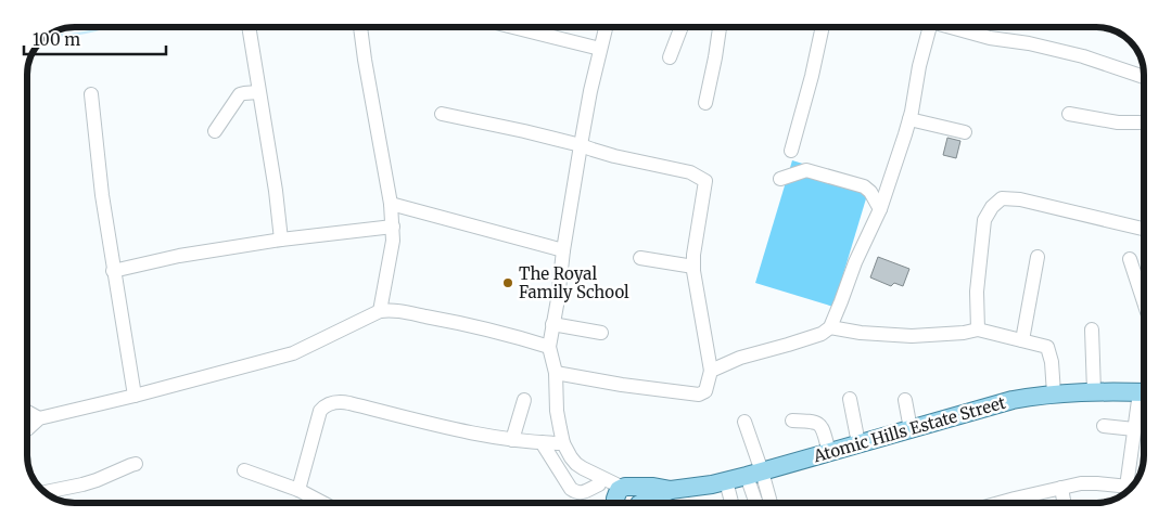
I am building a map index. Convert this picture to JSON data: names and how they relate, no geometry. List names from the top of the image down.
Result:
{
  "streets": {
    "main road": ["Atomic Hills Estate Street"]
  },
  "places": ["The Royal Family School"],
  "scale_bar": "100 m"
}
